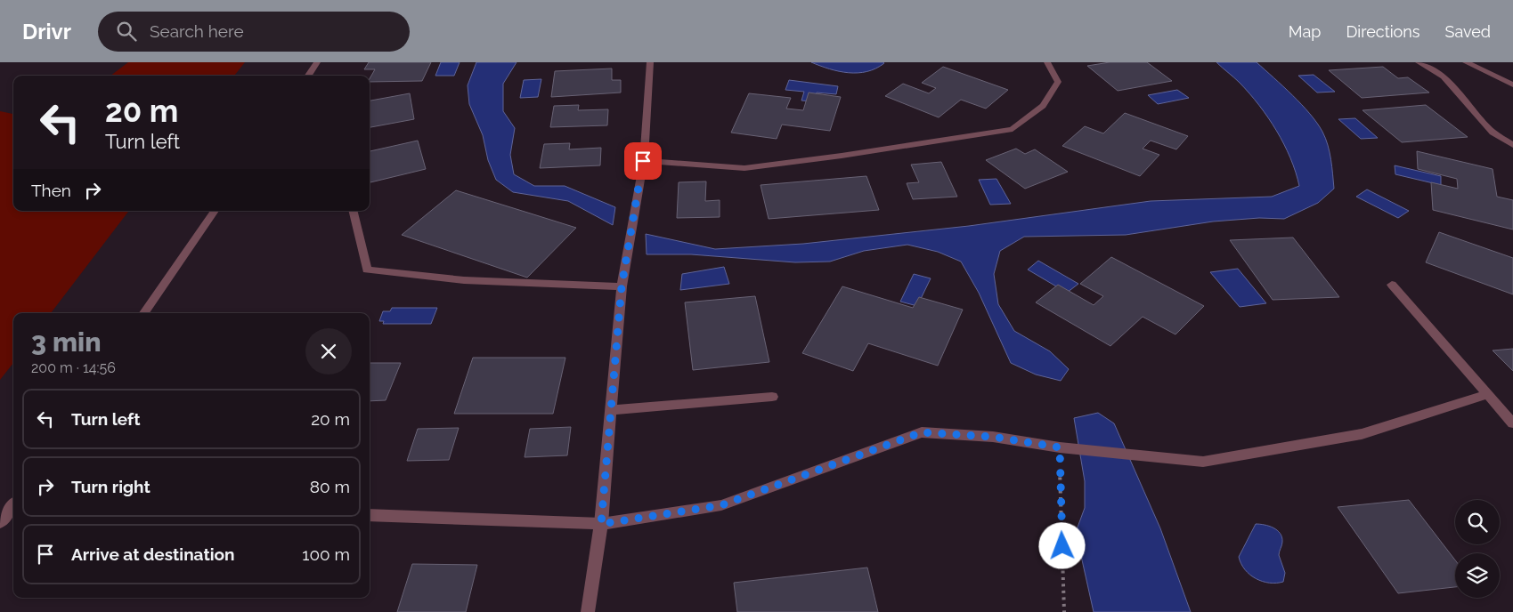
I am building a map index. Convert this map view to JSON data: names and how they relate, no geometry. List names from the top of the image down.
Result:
{
  "page": {
    "header": "Drivr",
    "search": "Search here",
    "nav": ["Map", "Directions", "Saved"],
    "turn": ["20 m", "Turn left"],
    "then": "Then",
    "heading": ["3 min", "200 m · 14:56"],
    "list": [
      {
        "name": "Turn left",
        "value": "20 m"
      },
      {
        "name": "Turn right",
        "value": "80 m"
      },
      {
        "name": "Arrive at destination",
        "value": "100 m"
      }
    ]
  }
}
